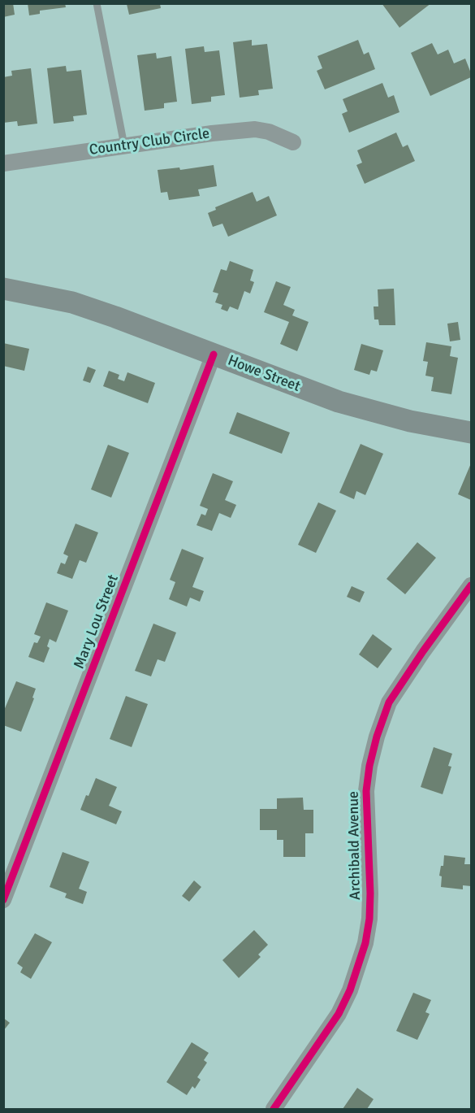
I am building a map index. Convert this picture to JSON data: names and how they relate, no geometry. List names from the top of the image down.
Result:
{
  "streets": {
    "main road": ["Howe Street"],
    "street": ["Country Club Circle", "Mary Lou Street", "Archibald Avenue"]
  },
  "crossings": [
    ["Howe Street", "Mary Lou Street"]
  ]
}
